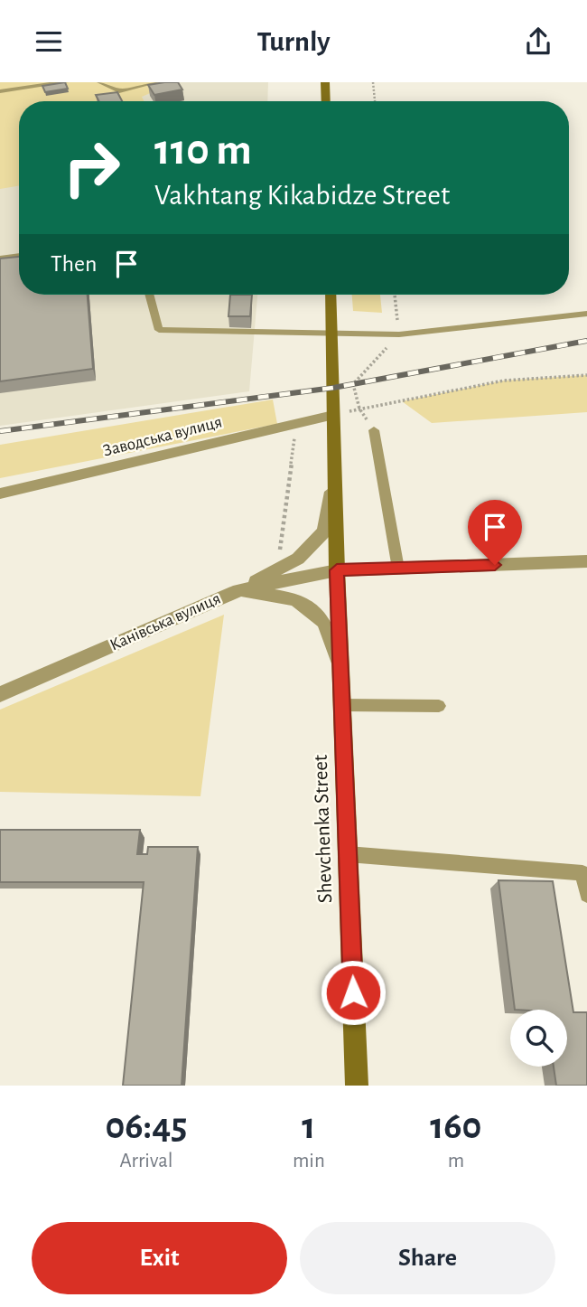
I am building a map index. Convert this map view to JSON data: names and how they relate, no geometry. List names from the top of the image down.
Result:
{
  "streets": {
    "main road": ["Shevchenka Street"],
    "street": ["Заводська вулиця", "Канівська вулиця"]
  },
  "crossings": [
    ["Заводська вулиця", "Shevchenka Street"],
    ["Канівська вулиця", "Shevchenka Street"]
  ],
  "page": {
    "header": "Turnly",
    "turn": ["110 m", "Vakhtang Kikabidze Street"],
    "then": "Then",
    "eta": [
      "06:45",
      "Arrival",
      "1",
      "min",
      "160",
      "m"
    ],
    "buttons": ["Exit", "Share"]
  }
}
